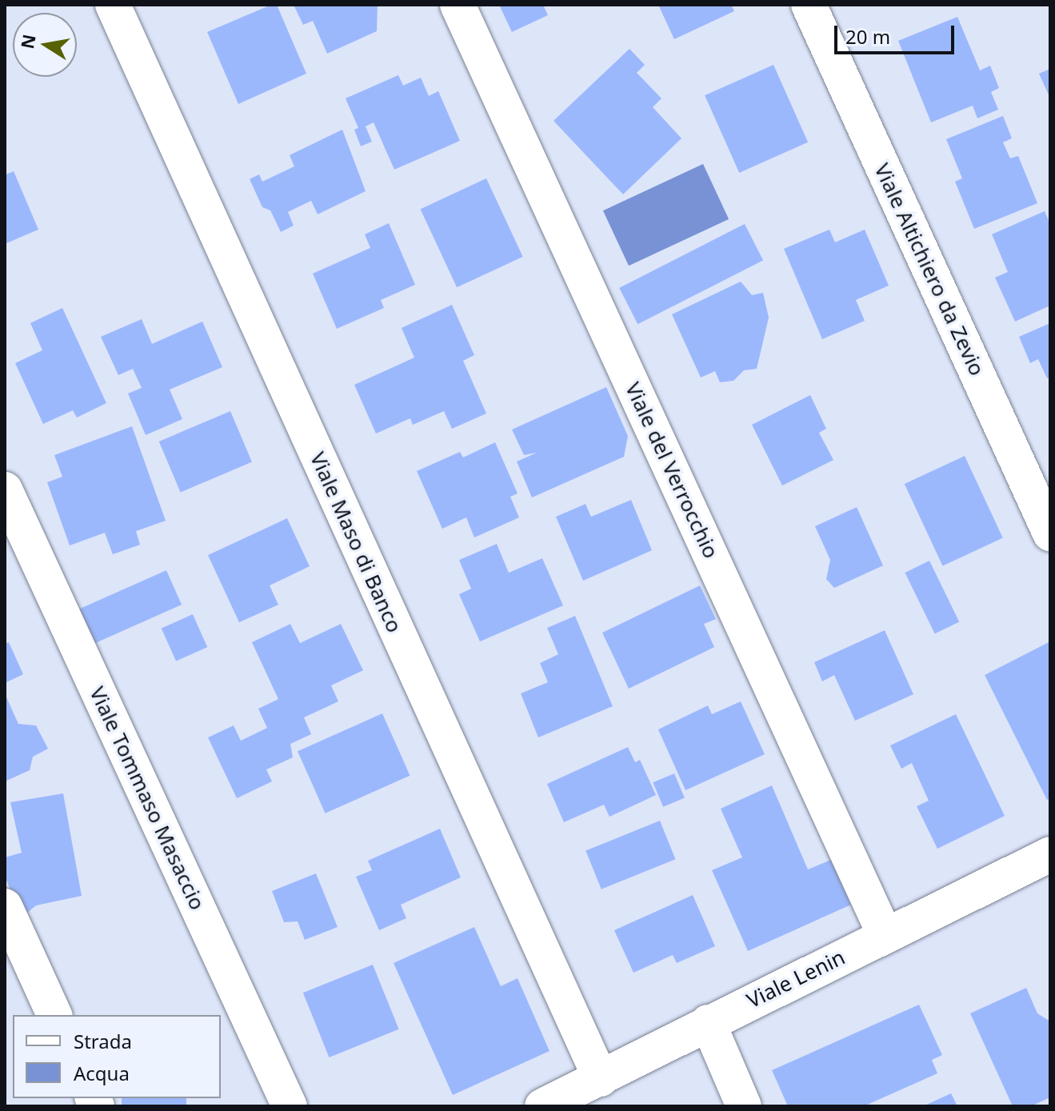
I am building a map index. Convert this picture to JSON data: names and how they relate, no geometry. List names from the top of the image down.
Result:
{
  "streets": {
    "street": [
      "Viale Altichiero da Zevio",
      "Viale del Verrocchio",
      "Viale Maso di Banco",
      "Viale Tommaso Masaccio",
      "Viale Lenin"
    ]
  },
  "crossings": [
    ["Viale del Verrocchio", "Viale Lenin"],
    ["Viale Maso di Banco", "Viale Lenin"]
  ],
  "legend": ["Strada", "Acqua"],
  "scale_bar": "20 m",
  "north": "left"
}
